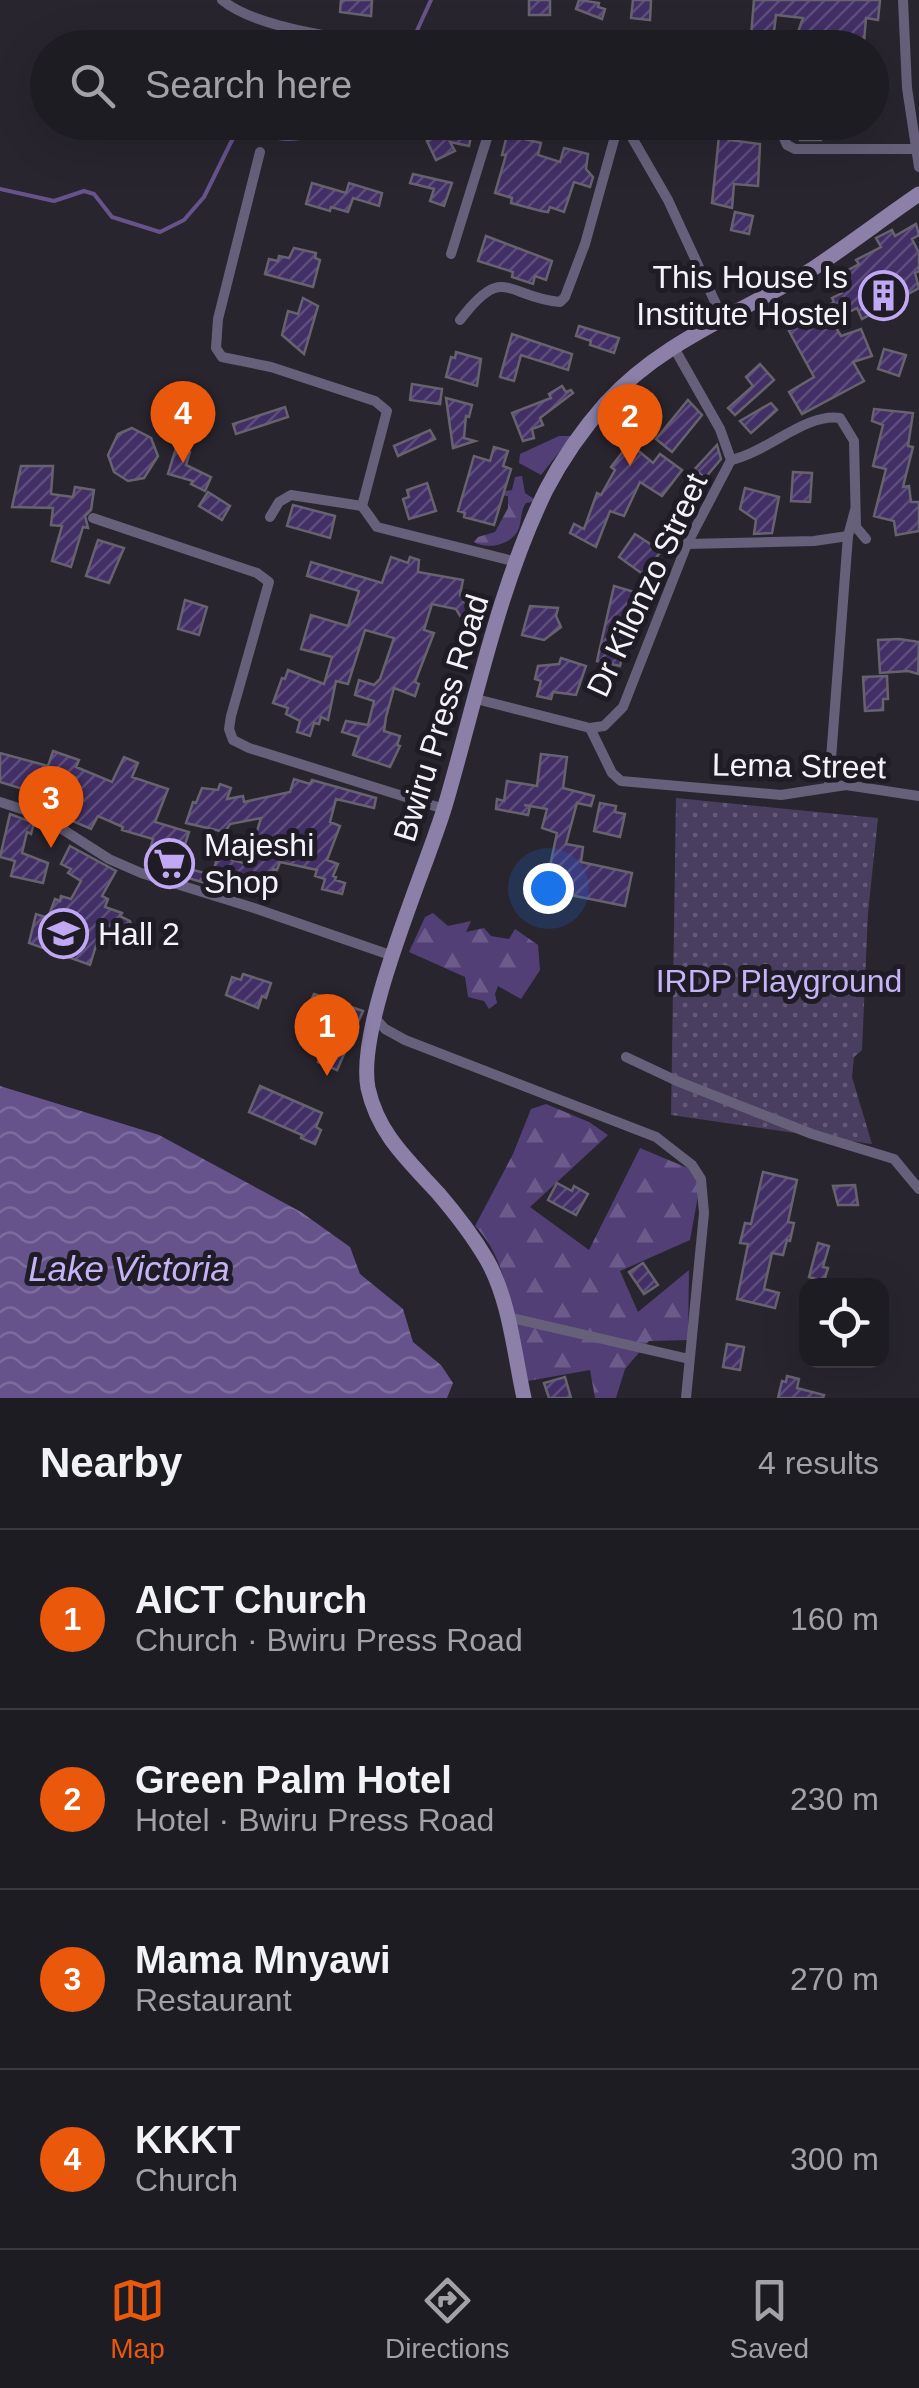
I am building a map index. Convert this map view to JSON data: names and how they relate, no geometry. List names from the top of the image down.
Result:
{
  "streets": {
    "street": ["Dr Kilonzo Street", "Bwiru Press Road", "Lema Street"]
  },
  "crossings": [
    ["Dr Kilonzo Street", "Bwiru Press Road"],
    ["Dr Kilonzo Street", "Lema Street"]
  ],
  "water": ["Lake Victoria"],
  "parks": ["IRDP Playground"],
  "places": {
    "building": ["This House Is Institute Hostel"],
    "supermarket": ["Majeshi Shop"],
    "school or university": ["Hall 2"]
  },
  "page": {
    "search": "Search here",
    "pins": [
      "4",
      "2",
      "3",
      "1"
    ],
    "heading": ["Nearby", "4 results"],
    "list": [
      {
        "mark": "1",
        "name": "AICT Church",
        "note": "Church · Bwiru Press Road",
        "value": "160 m"
      },
      {
        "mark": "2",
        "name": "Green Palm Hotel",
        "note": "Hotel · Bwiru Press Road",
        "value": "230 m"
      },
      {
        "mark": "3",
        "name": "Mama Mnyawi",
        "note": "Restaurant",
        "value": "270 m"
      },
      {
        "mark": "4",
        "name": "KKKT",
        "note": "Church",
        "value": "300 m"
      }
    ],
    "nav": ["Map", "Directions", "Saved"]
  }
}
